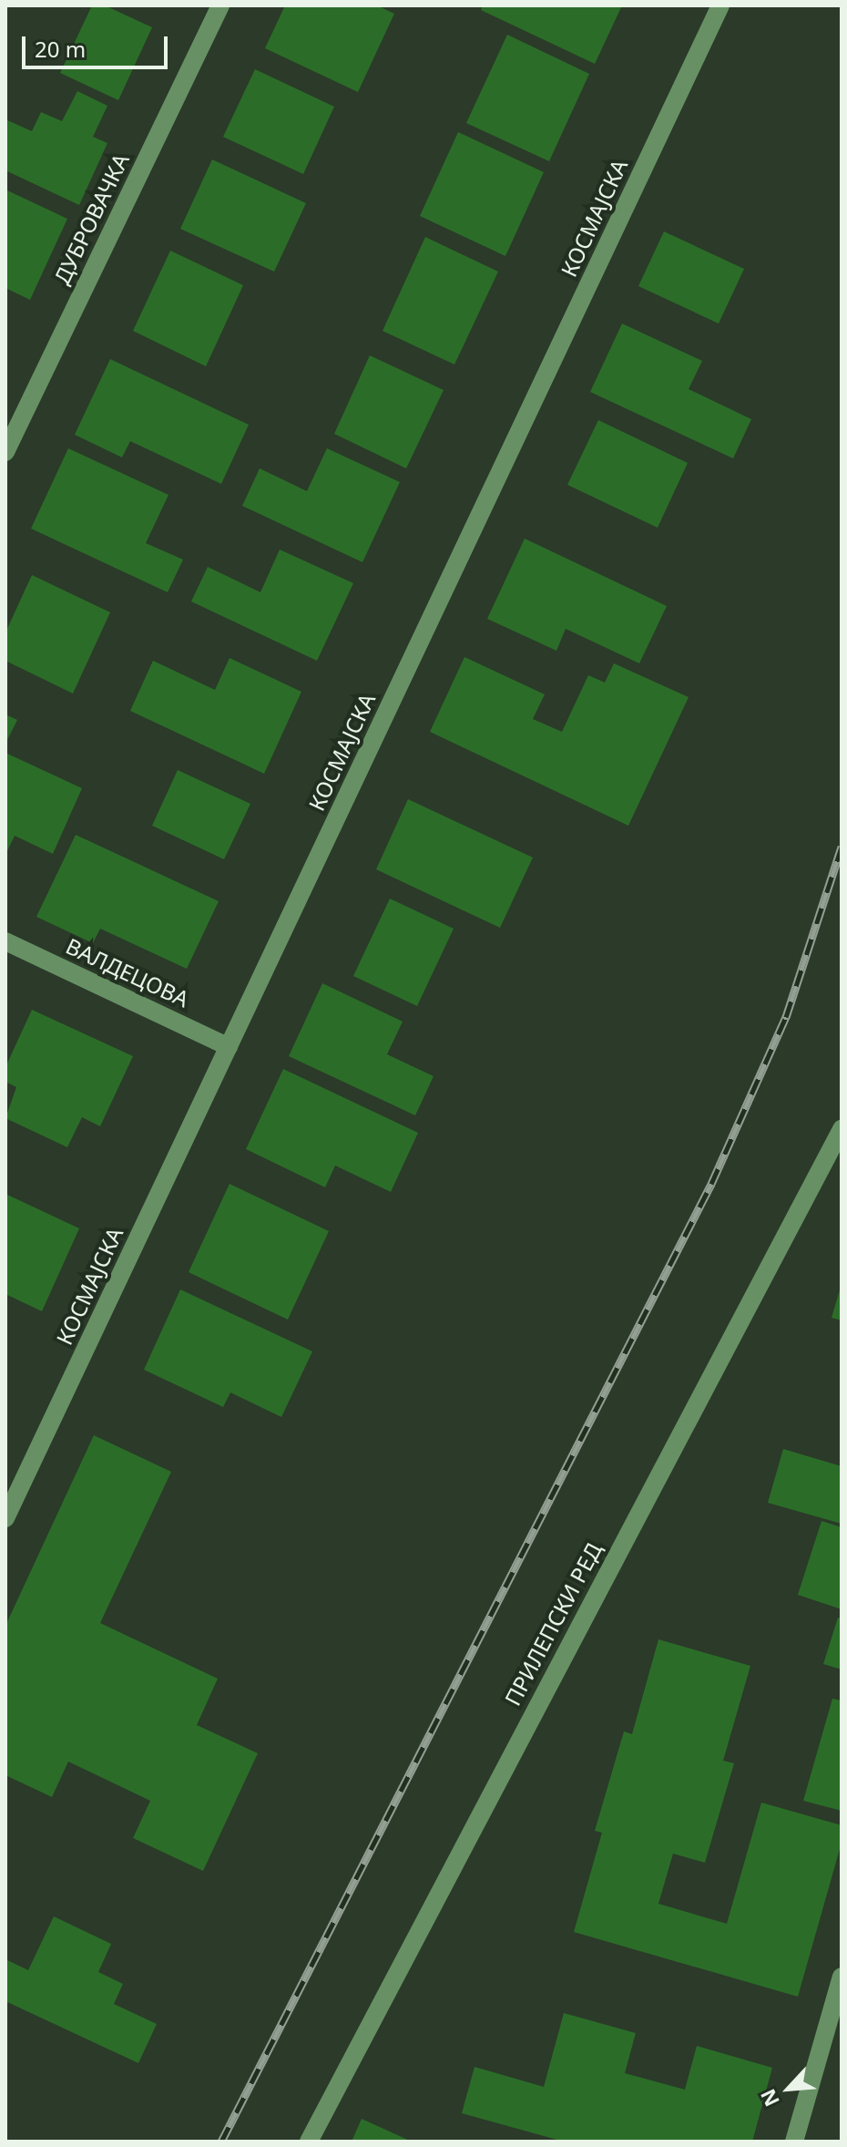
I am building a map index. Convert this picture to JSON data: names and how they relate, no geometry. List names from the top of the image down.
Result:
{
  "streets": {
    "street": [
      "КОСМАЈСКА",
      "ДУБРОВАЧКА",
      "ВАЛДЕЦОВА",
      "ПРИЛЕПСКИ РЕД"
    ]
  },
  "crossings": [
    ["КОСМАЈСКА", "ВАЛДЕЦОВА"]
  ],
  "scale_bar": "20 m",
  "north": "bottom left"
}
